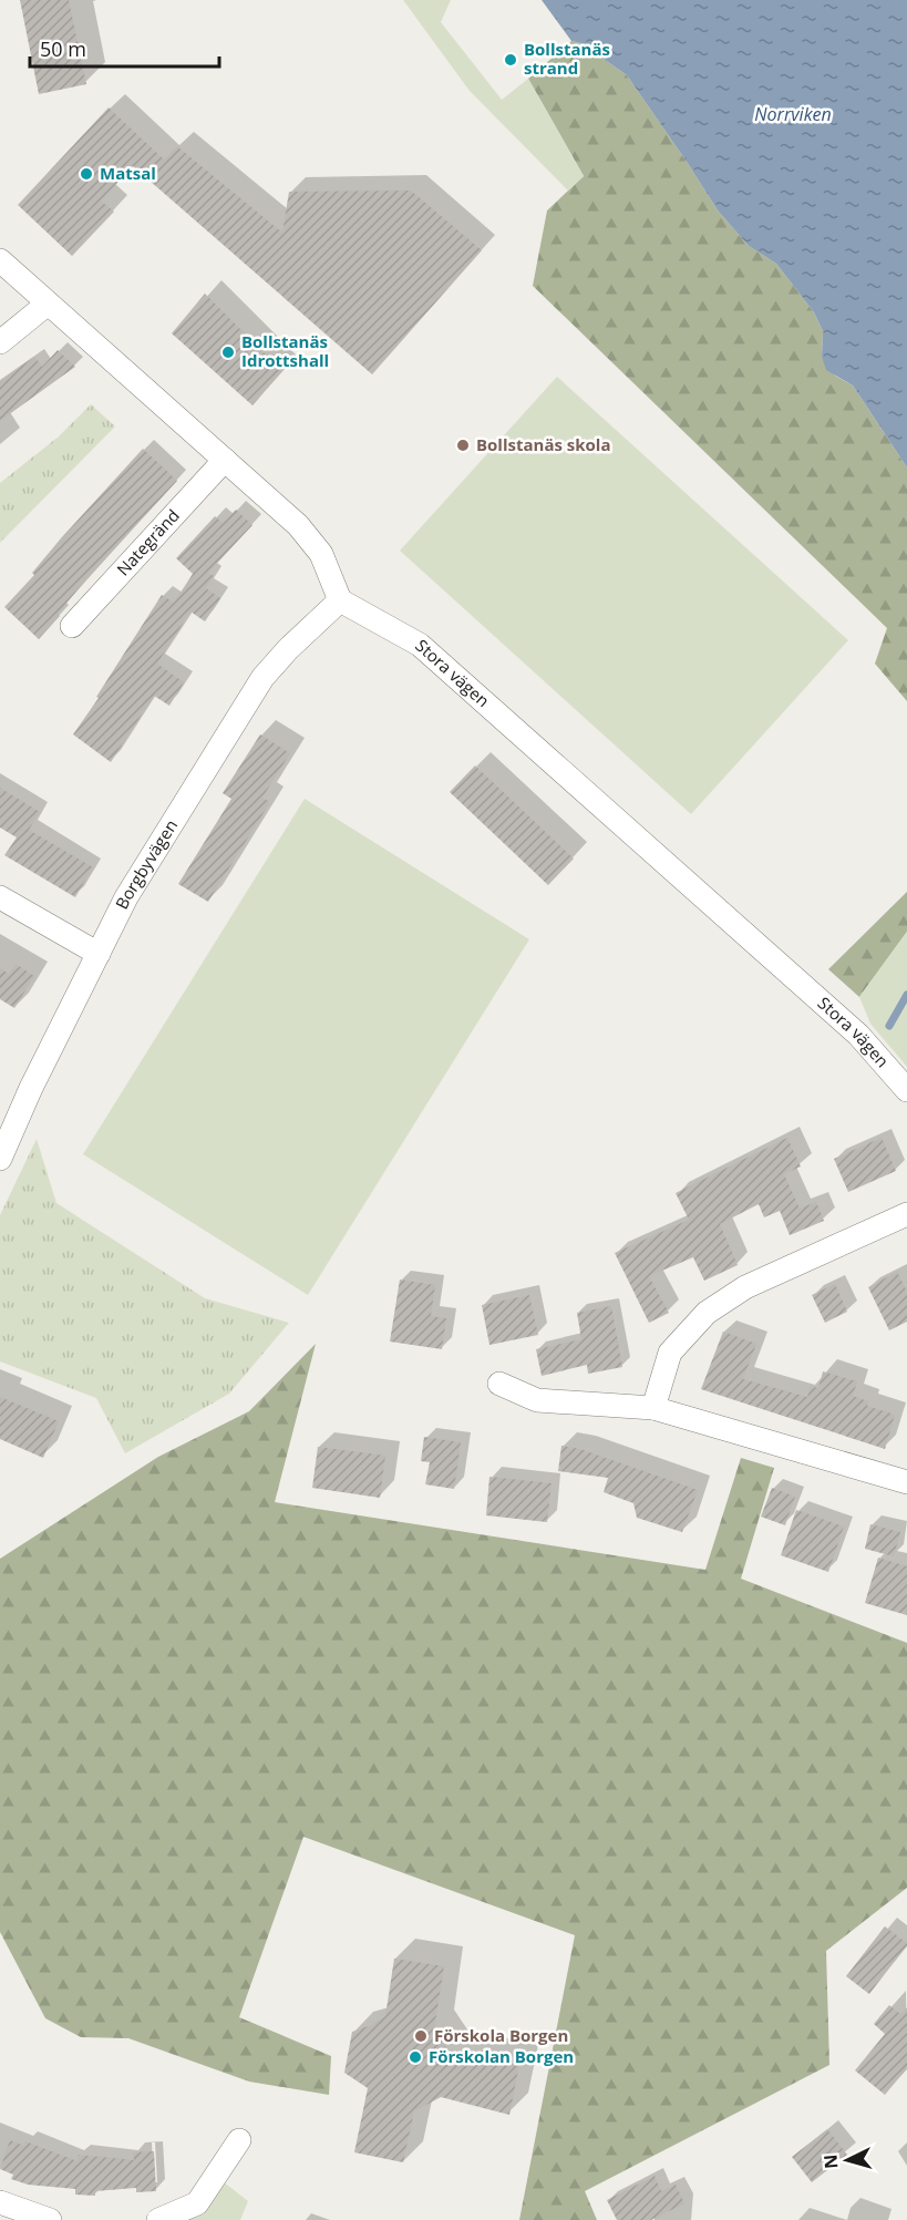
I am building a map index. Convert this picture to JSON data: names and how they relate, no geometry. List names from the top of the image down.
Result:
{
  "streets": {
    "street": ["Nategränd", "Stora vägen", "Borgbyvägen"]
  },
  "crossings": [
    ["Stora vägen", "Borgbyvägen"]
  ],
  "water": ["Norrviken"],
  "places": [
    "Bollstanäs strand",
    "Matsal",
    "Bollstanäs Idrottshall",
    "Bollstanäs skola",
    "Förskola Borgen",
    "Förskolan Borgen"
  ],
  "scale_bar": "50 m",
  "north": "left"
}
